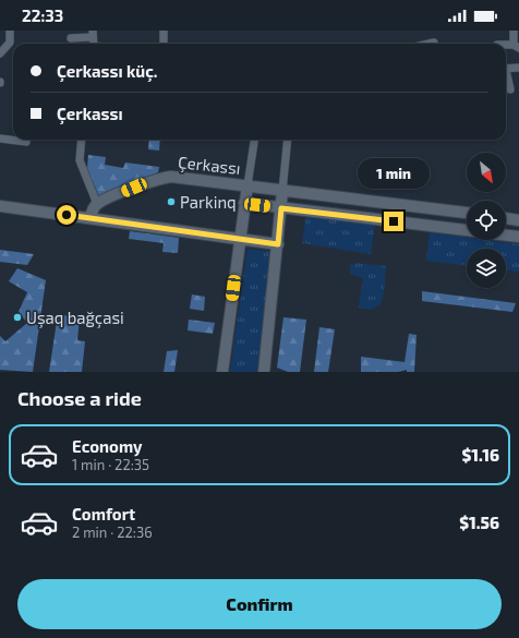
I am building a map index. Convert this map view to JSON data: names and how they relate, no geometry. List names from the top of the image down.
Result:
{
  "streets": {
    "street": ["Çerkassı"]
  },
  "places": ["Parkinq", "Uşaq bağçasi"],
  "north": "bottom right",
  "page": {
    "status": "22:33",
    "banner": ["Çerkassı küç.", "Çerkassı"],
    "bubble": "1 min",
    "heading": "Choose a ride",
    "list": [
      {
        "name": "Economy",
        "note": "1 min · 22:35",
        "value": "$1.16"
      },
      {
        "name": "Comfort",
        "note": "2 min · 22:36",
        "value": "$1.56"
      }
    ],
    "buttons": "Confirm"
  }
}
